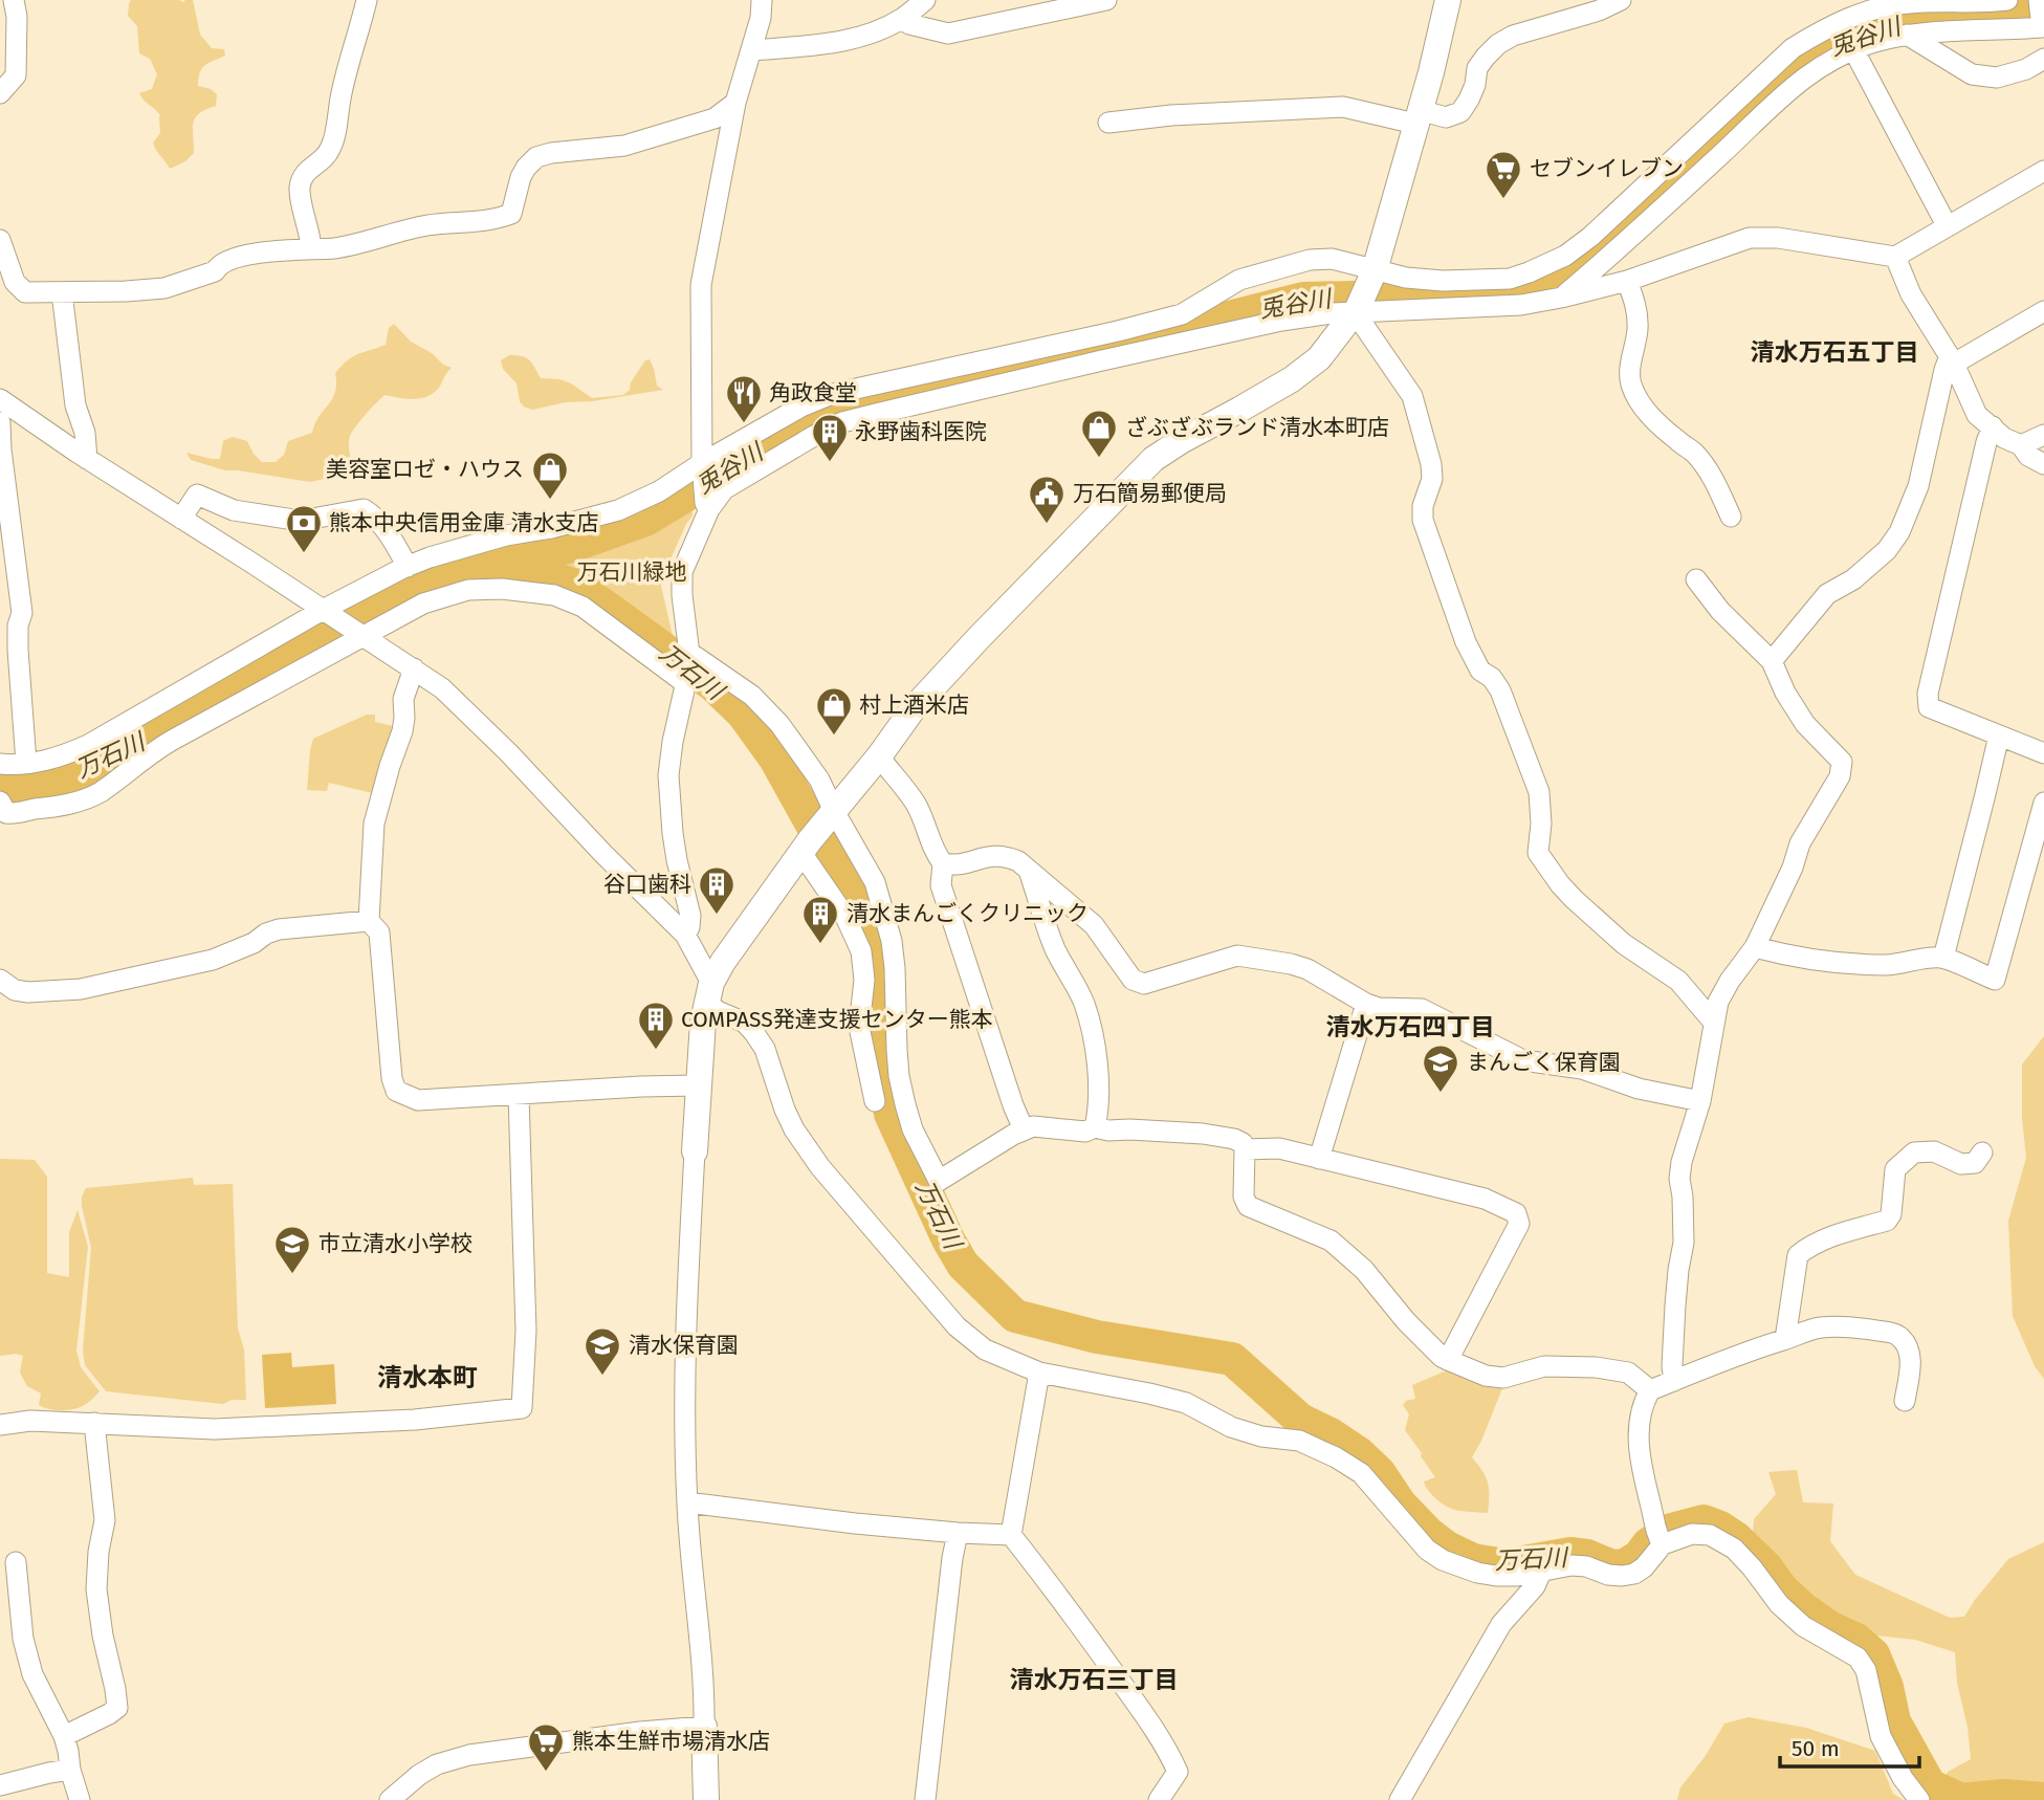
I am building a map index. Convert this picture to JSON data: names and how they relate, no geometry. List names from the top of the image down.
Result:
{
  "districts": [
    "清水万石五丁目",
    "清水万石四丁目",
    "清水本町",
    "清水万石三丁目"
  ],
  "water": ["兎谷川", "万石川"],
  "parks": ["万石川緑地"],
  "places": {
    "supermarket": ["セブンイレブン", "熊本生鮮市場清水店"],
    "restaurant": ["角政食堂"],
    "shop": ["ざぶざぶランド清水本町店", "美容室ロゼ・ハウス", "村上酒米店"],
    "building": [
      "永野歯科医院",
      "谷口歯科",
      "清水まんごくクリニック",
      "COMPASS発達支援センター熊本"
    ],
    "public building": ["万石簡易郵便局"],
    "bank": ["熊本中央信用金庫 清水支店"],
    "school or university": ["まんごく保育園", "市立清水小学校", "清水保育園"]
  },
  "scale_bar": "50 m"
}
